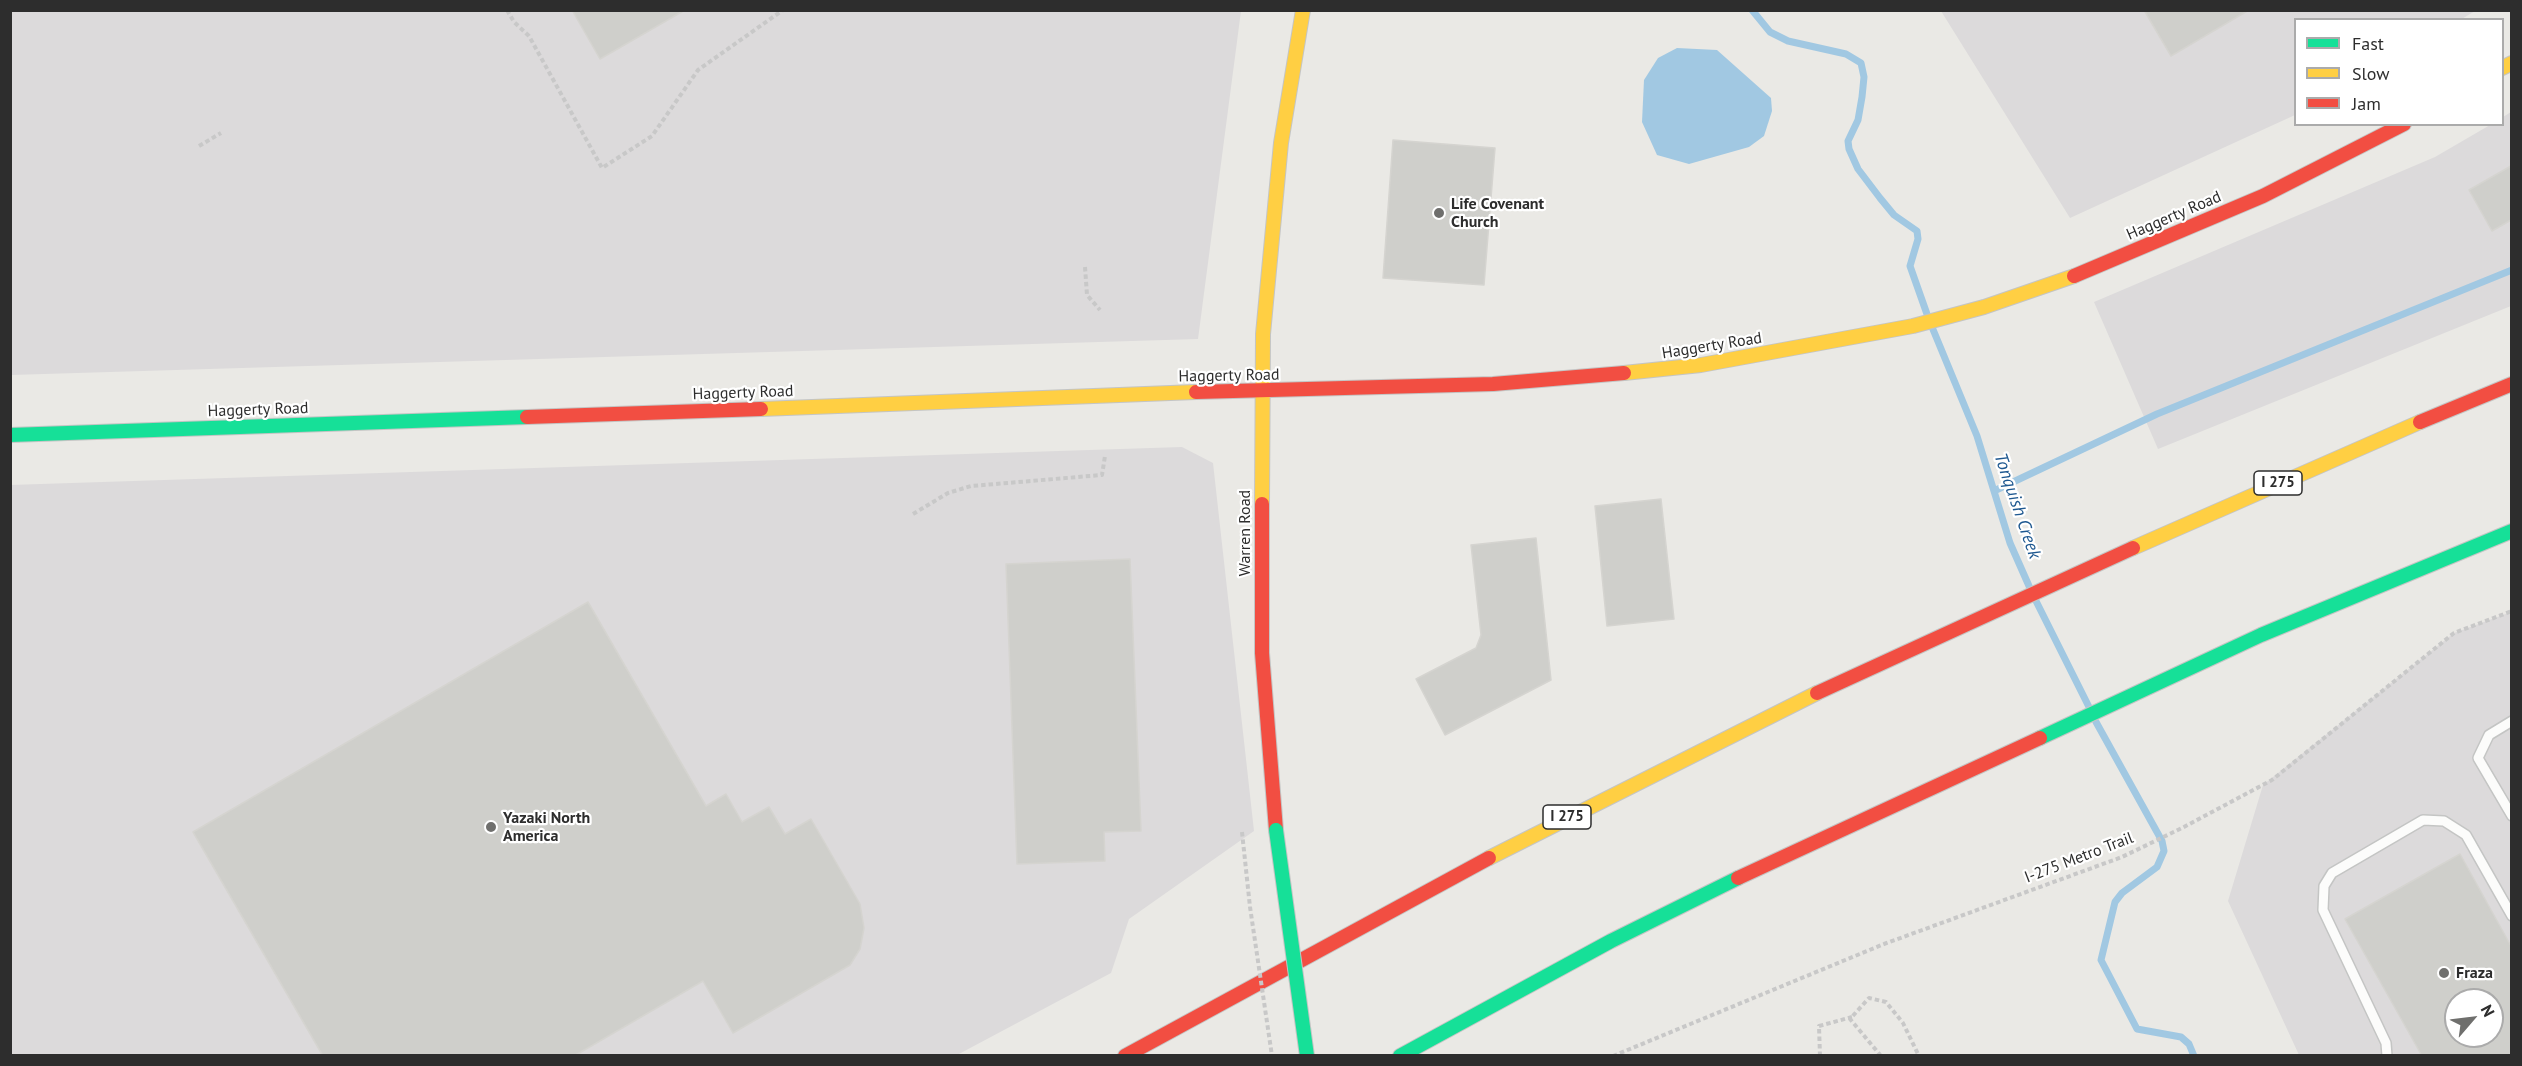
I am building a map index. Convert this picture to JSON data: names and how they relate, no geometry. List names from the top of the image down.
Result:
{
  "streets": {
    "main road": ["Haggerty Road", "I 275", "Warren Road"],
    "path": ["I-275 Metro Trail"]
  },
  "crossings": [
    ["Haggerty Road", "Warren Road"]
  ],
  "water": ["Tonquish Creek"],
  "places": ["Life Covenant Church", "Yazaki North America", "Fraza"],
  "legend": ["Fast", "Slow", "Jam"],
  "north": "top right"
}
